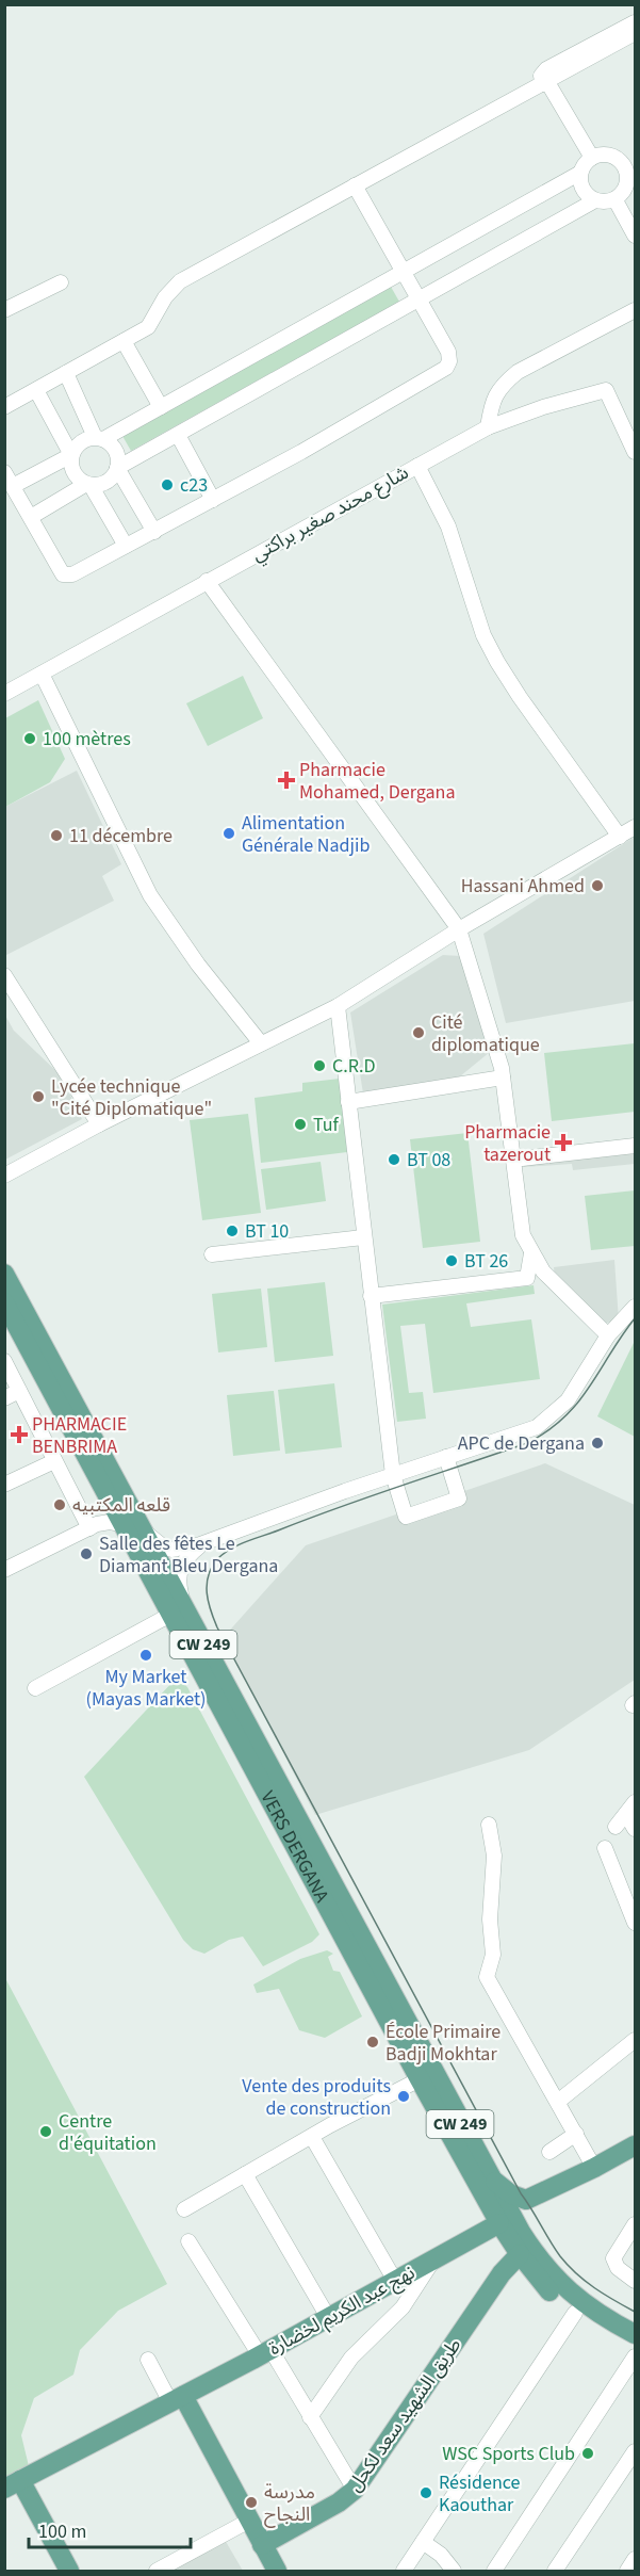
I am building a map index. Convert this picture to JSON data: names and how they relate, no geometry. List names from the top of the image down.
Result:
{
  "streets": {
    "main road": [
      "CW 249",
      "VERS DERGANA",
      "نهج عبد الكريم لخضارة",
      "طريق الشهيد سعد لكحل"
    ],
    "street": ["شارع محند صغير براكتي"]
  },
  "crossings": [
    ["CW 249", "VERS DERGANA"],
    ["VERS DERGANA", "نهج عبد الكريم لخضارة"],
    ["VERS DERGANA", "طريق الشهيد سعد لكحل"]
  ],
  "places": {
    "other": [
      "c23",
      "100 mètres",
      "Alimentation Générale Nadjib",
      "11 décembre",
      "Hassani Ahmed",
      "Cité diplomatique",
      "C.R.D",
      "Lycée technique \"Cité Diplomatique\"",
      "Tuf",
      "BT 08",
      "BT 10",
      "BT 26",
      "APC de Dergana",
      "قلعه المكتبيه",
      "Salle des fêtes Le Diamant Bleu Dergana",
      "My Market (Mayas Market)",
      "École Primaire Badji Mokhtar",
      "Vente des produits de construction",
      "Centre d'équitation",
      "WSC Sports Club",
      "Résidence Kaouthar",
      "مدرسة النجاح"
    ],
    "health": ["Pharmacie Mohamed, Dergana", "Pharmacie tazerout", "PHARMACIE BENBRIMA"]
  },
  "scale_bar": "100 m"
}
